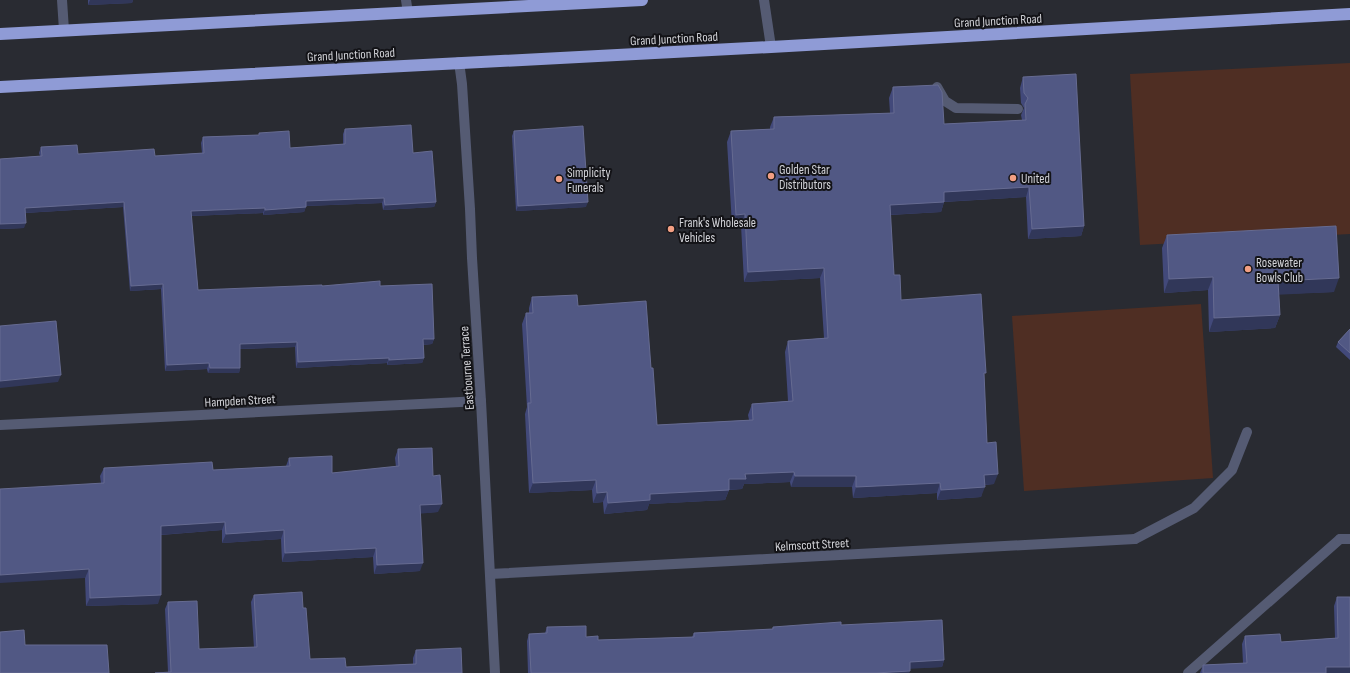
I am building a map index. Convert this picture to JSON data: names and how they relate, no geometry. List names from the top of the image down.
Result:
{
  "streets": {
    "highway": ["Grand Junction Road"],
    "street": ["Eastbourne Terrace", "Hampden Street", "Kelmscott Street"]
  },
  "crossings": [
    ["Grand Junction Road", "Eastbourne Terrace"],
    ["Eastbourne Terrace", "Hampden Street"],
    ["Eastbourne Terrace", "Kelmscott Street"]
  ],
  "places": [
    "Golden Star Distributors",
    "United",
    "Simplicity Funerals",
    "Frank's Wholesale Vehicles",
    "Rosewater Bowls Club"
  ]
}
